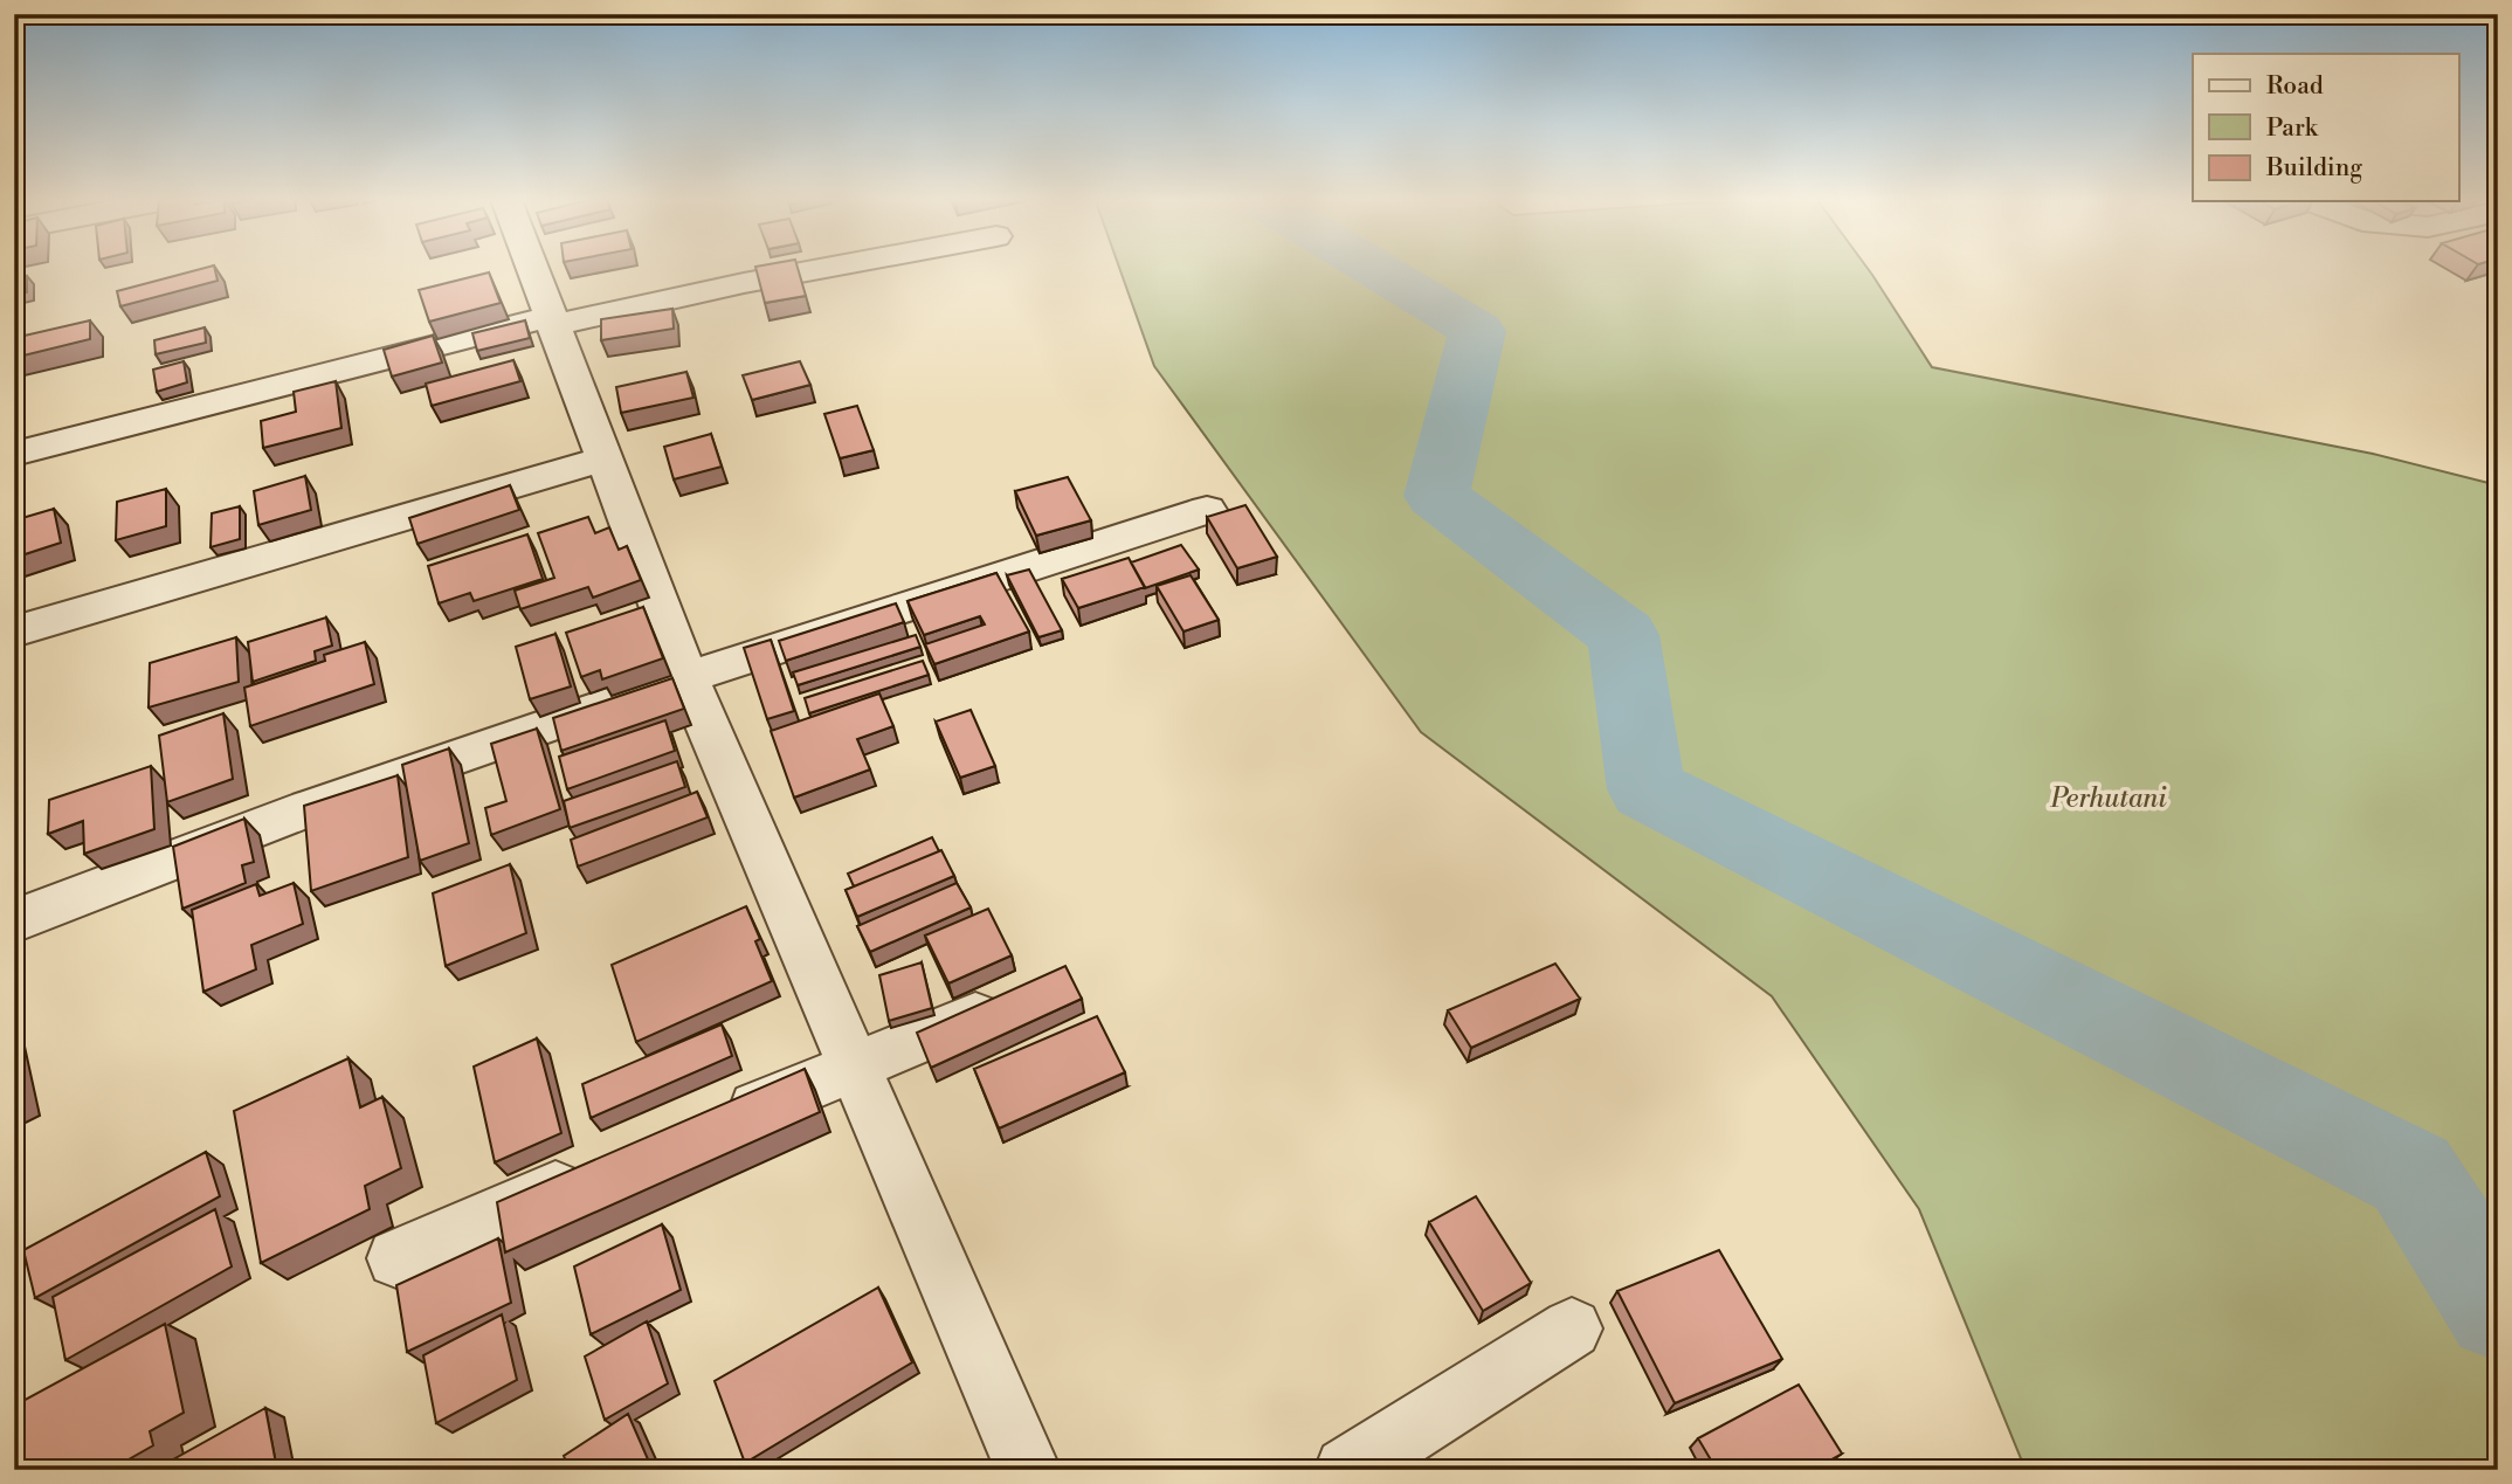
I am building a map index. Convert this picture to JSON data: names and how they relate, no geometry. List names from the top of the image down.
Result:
{
  "parks": ["Perhutani"],
  "legend": ["Road", "Park", "Building"]
}
